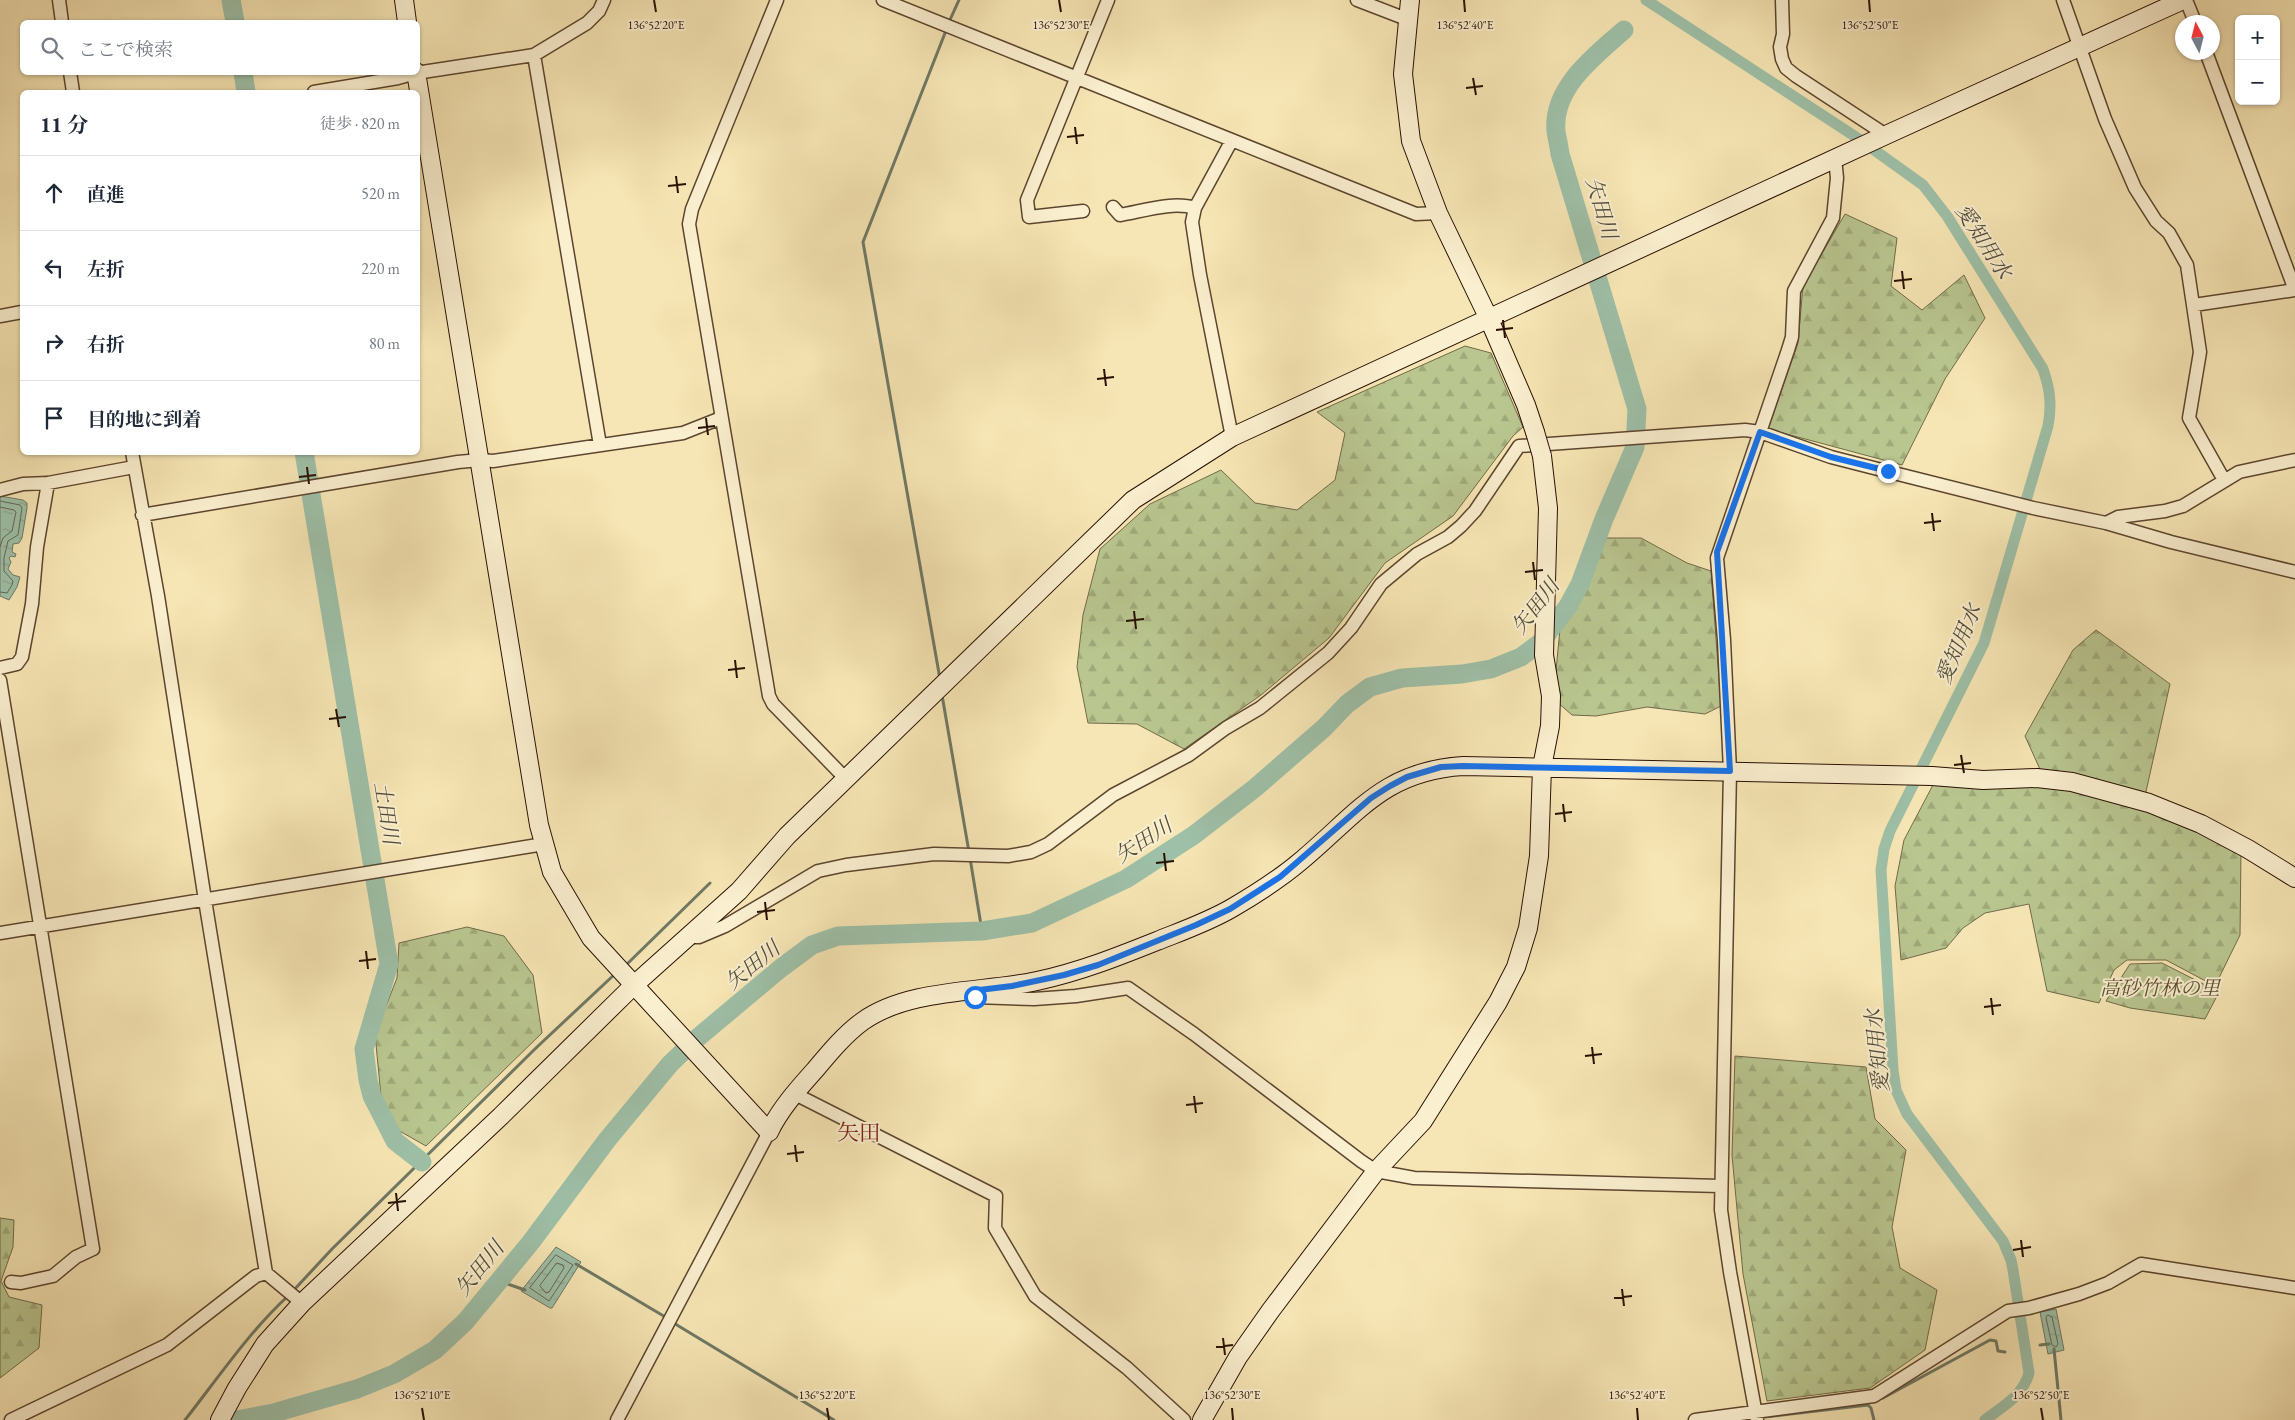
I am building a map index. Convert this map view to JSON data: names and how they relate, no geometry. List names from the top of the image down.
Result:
{
  "districts": ["矢田"],
  "water": ["矢田川", "愛知用水", "土田川"],
  "parks": ["高砂竹林の里"],
  "north": "top",
  "page": {
    "map_buttons": ["+", "−"],
    "search": "ここで検索",
    "heading": ["11 分", "徒歩 · 820 m"],
    "list": [
      ["直進", "520 m"],
      ["左折", "220 m"],
      ["右折", "80 m"],
      "目的地に到着"
    ]
  },
  "coordinates": [
    "136°52'20\"E",
    "136°52'30\"E",
    "136°52'40\"E",
    "136°52'50\"E",
    "136°52'10\"E"
  ]
}
